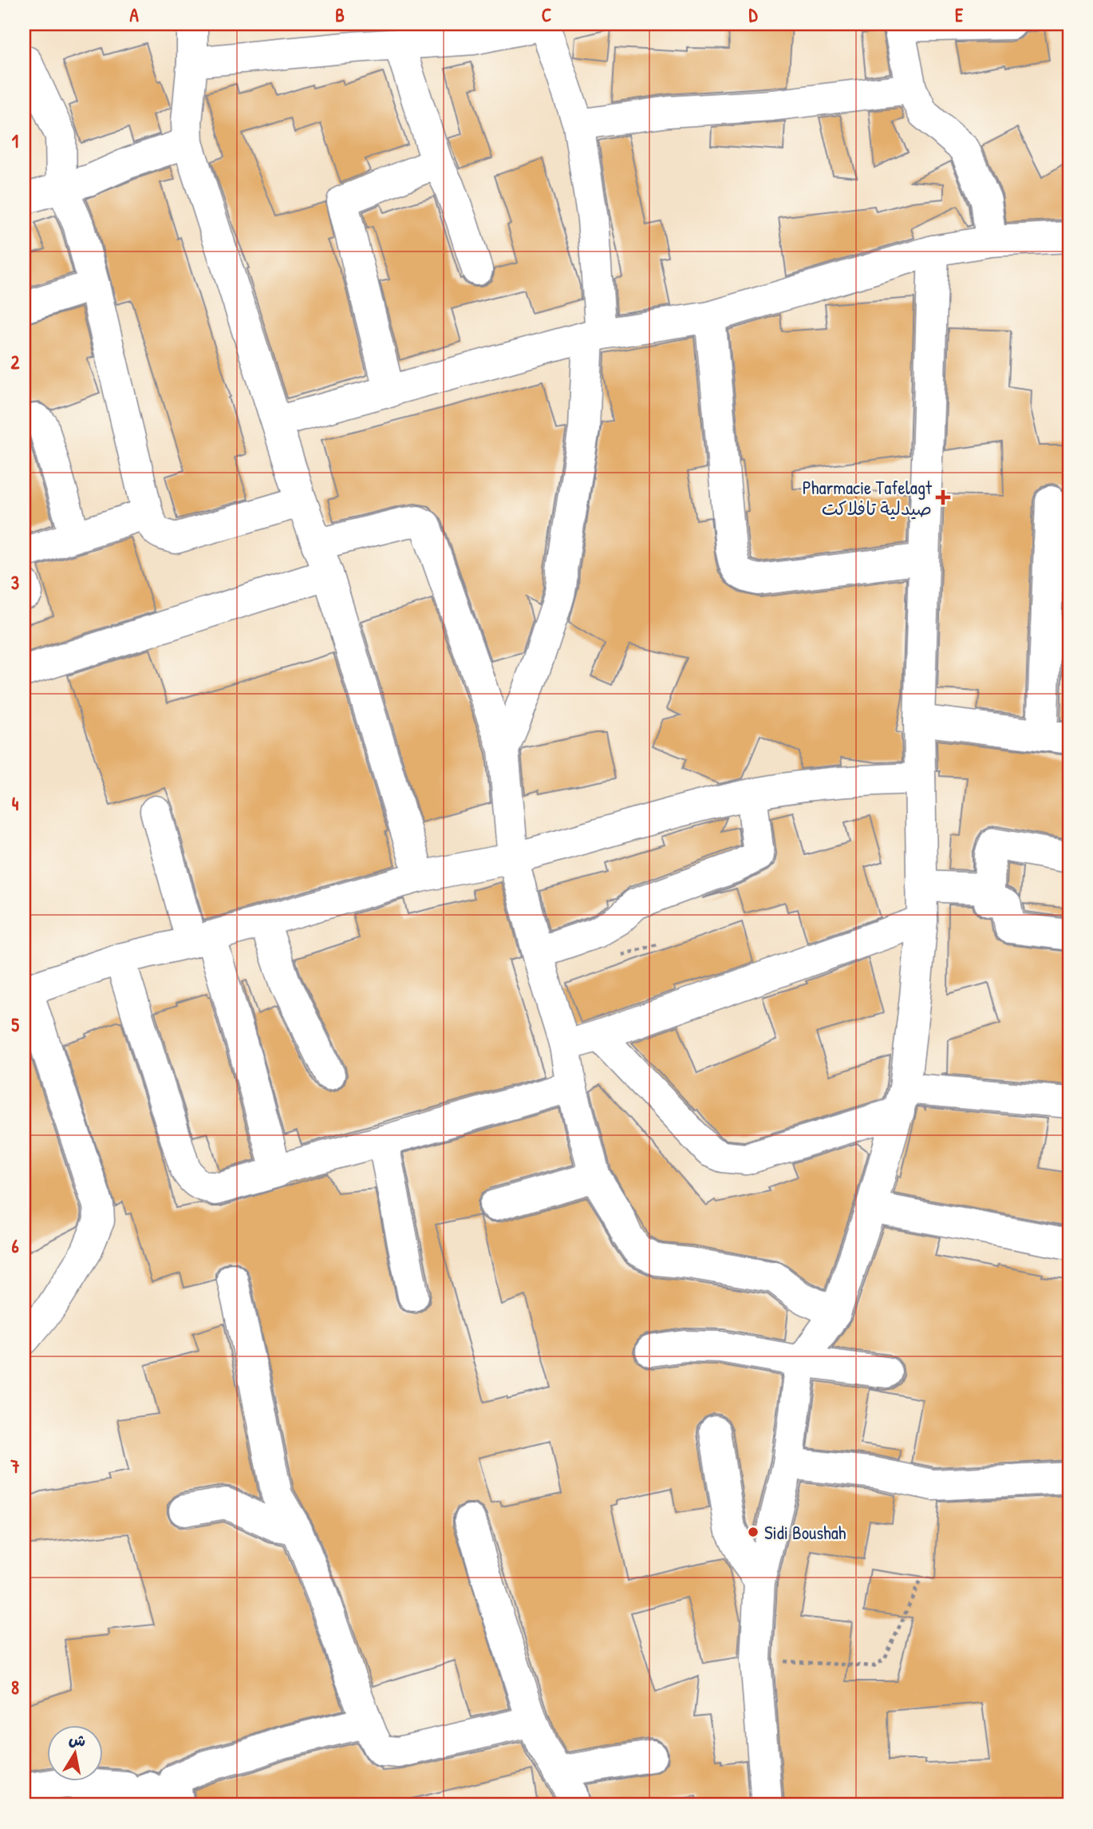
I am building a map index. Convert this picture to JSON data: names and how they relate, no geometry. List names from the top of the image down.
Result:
{
  "places": {
    "health": ["Pharmacie Tafelagt صيدلية تافلاكت"],
    "other": ["Sidi Boushah"]
  },
  "north": "top",
  "grid": {
    "columns": [
      "A",
      "B",
      "C",
      "D",
      "E"
    ],
    "rows": [
      "1",
      "2",
      "3",
      "4",
      "5",
      "6",
      "7",
      "8"
    ]
  }
}
